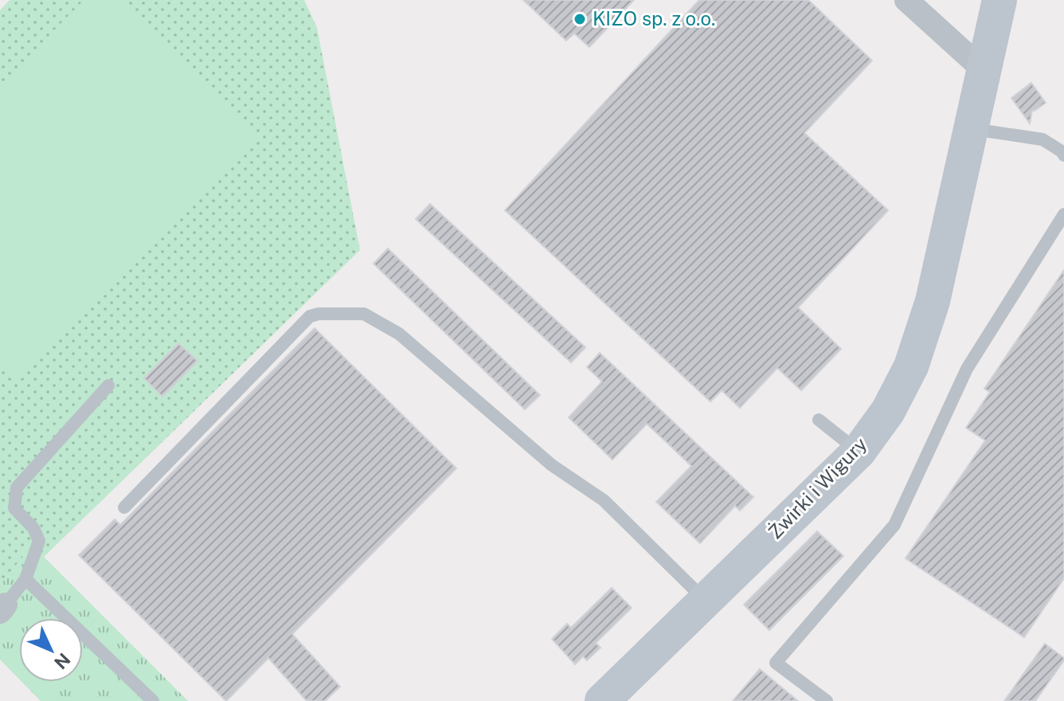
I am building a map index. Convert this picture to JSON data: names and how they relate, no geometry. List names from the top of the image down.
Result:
{
  "streets": {
    "street": ["Żwirki i Wigury"]
  },
  "places": ["KIZO sp. z o.o."],
  "north": "bottom right"
}
